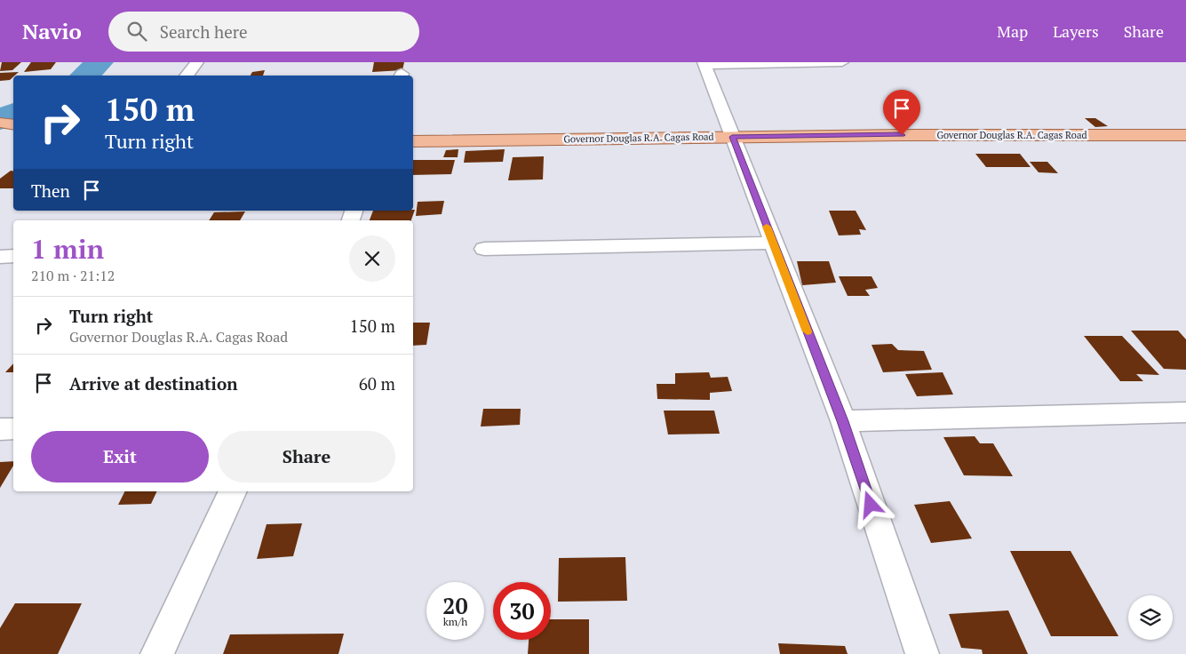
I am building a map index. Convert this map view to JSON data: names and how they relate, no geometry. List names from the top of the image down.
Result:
{
  "streets": {
    "main road": ["Governor Douglas R.A. Cagas Road"]
  },
  "page": {
    "header": "Navio",
    "search": "Search here",
    "nav": ["Map", "Layers", "Share"],
    "turn": ["150 m", "Turn right"],
    "then": "Then",
    "heading": ["1 min", "210 m · 21:12"],
    "list": [
      {
        "name": "Turn right",
        "note": "Governor Douglas R.A. Cagas Road",
        "value": "150 m"
      },
      {
        "name": "Arrive at destination",
        "value": "60 m"
      }
    ],
    "buttons": ["Exit", "Share"],
    "speed": "20 km/h",
    "limit": "30"
  }
}
